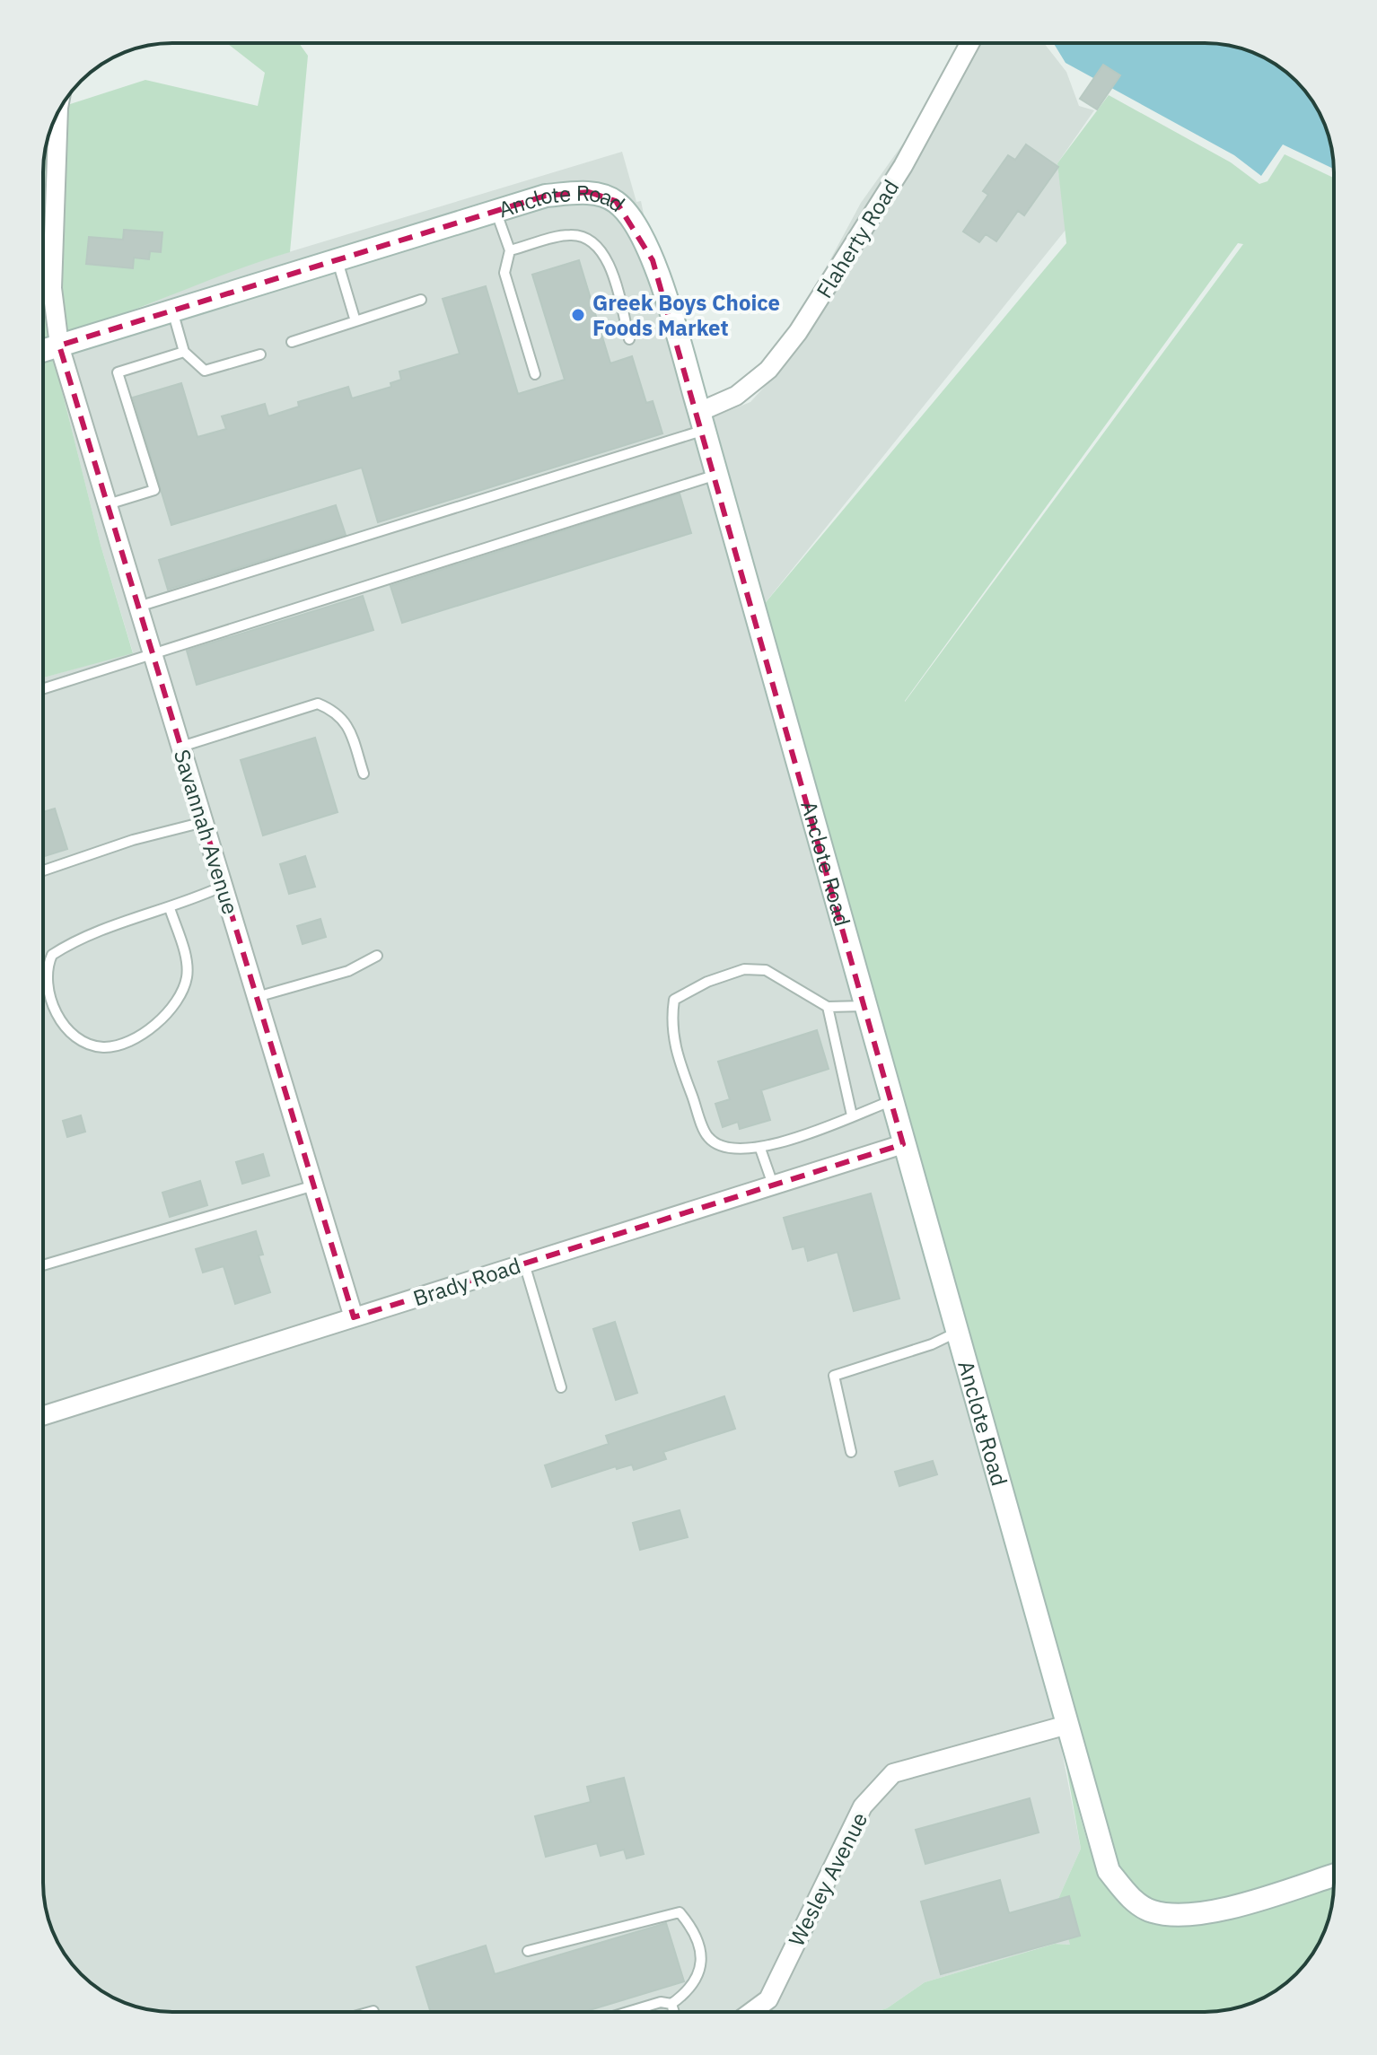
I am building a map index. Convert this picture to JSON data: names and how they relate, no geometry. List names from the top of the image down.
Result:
{
  "streets": {
    "street": [
      "Anclote Road",
      "Flaherty Road",
      "Savannah Avenue",
      "Brady Road",
      "Wesley Avenue"
    ]
  },
  "crossings": [
    ["Anclote Road", "Flaherty Road"],
    ["Anclote Road", "Savannah Avenue"],
    ["Anclote Road", "Brady Road"],
    ["Anclote Road", "Wesley Avenue"],
    ["Savannah Avenue", "Brady Road"]
  ],
  "places": ["Greek Boys Choice Foods Market"]
}
